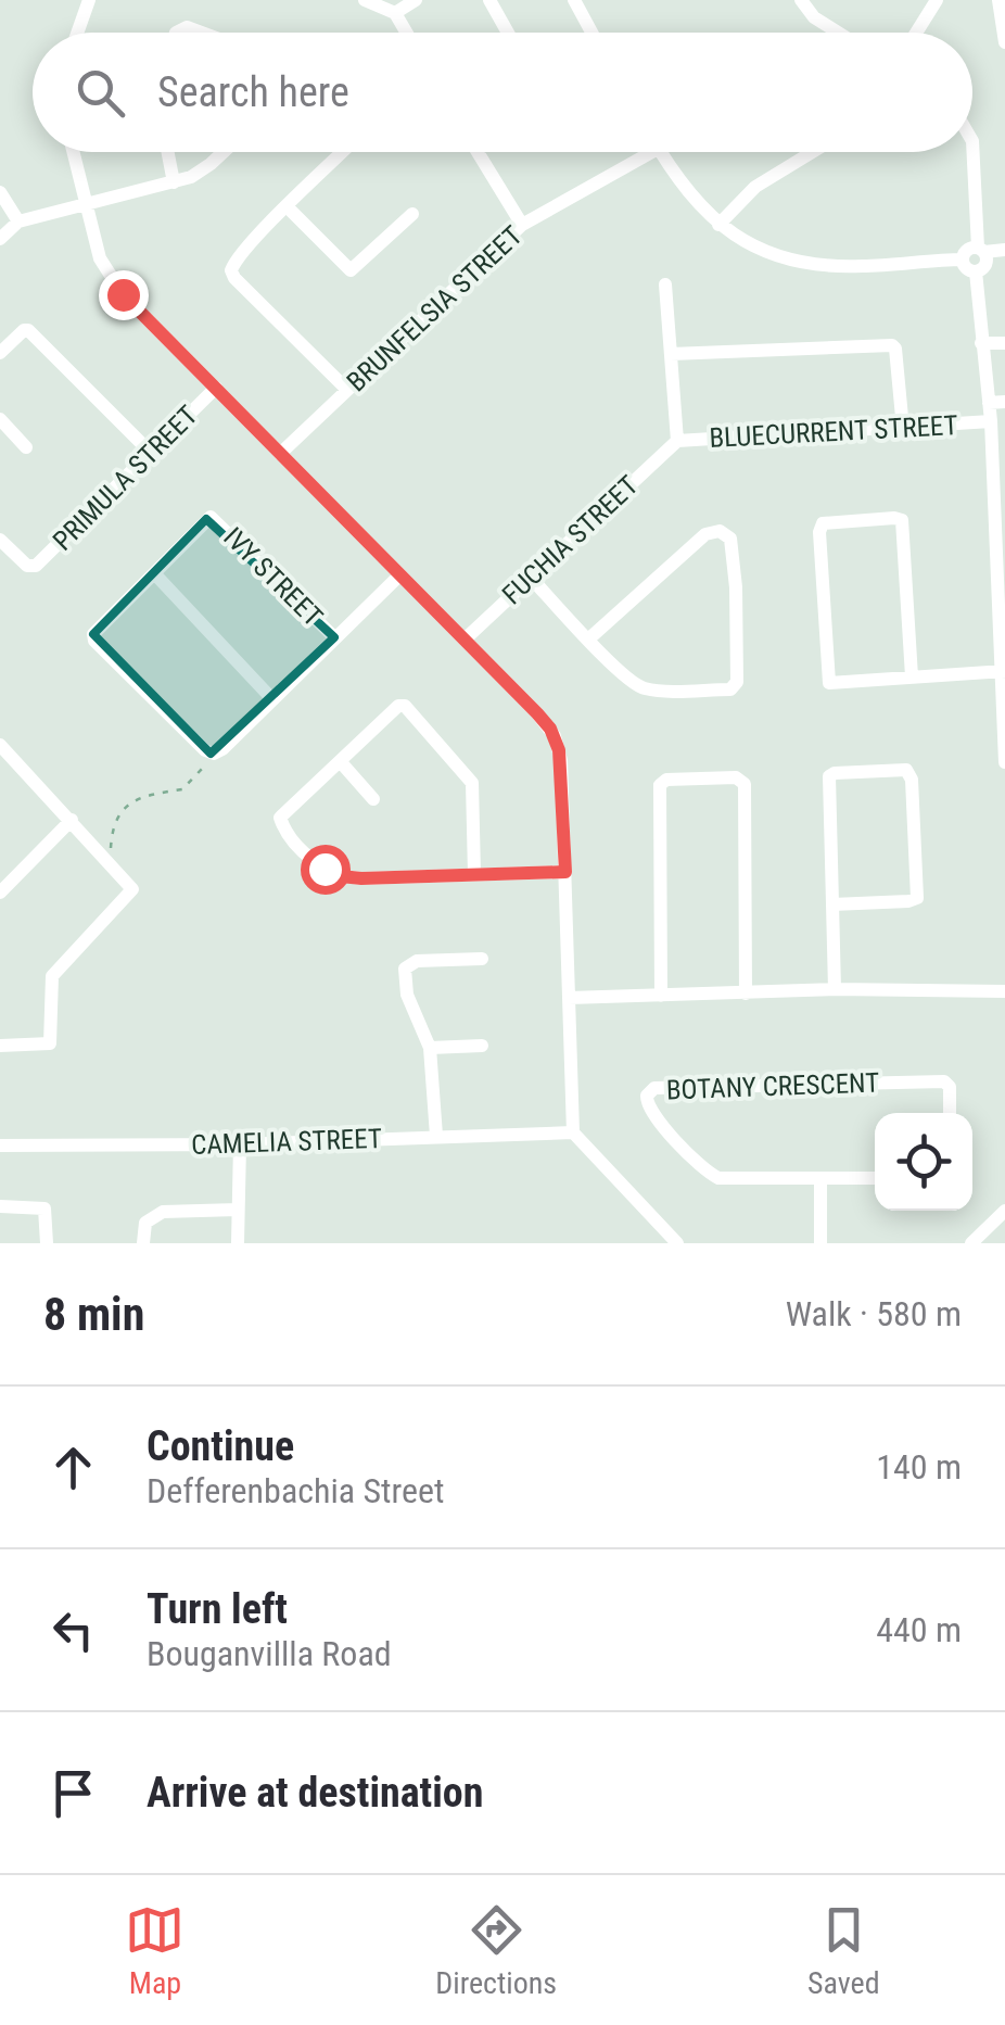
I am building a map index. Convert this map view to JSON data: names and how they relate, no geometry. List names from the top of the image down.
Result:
{
  "streets": {
    "street": [
      "BRUNFELSIA STREET",
      "BLUECURRENT STREET",
      "PRIMULA STREET",
      "FUCHIA STREET",
      "IVY STREET",
      "BOTANY CRESCENT",
      "CAMELIA STREET"
    ]
  },
  "crossings": [
    ["BLUECURRENT STREET", "FUCHIA STREET"]
  ],
  "page": {
    "search": "Search here",
    "heading": ["8 min", "Walk · 580 m"],
    "list": [
      ["Continue", "Defferenbachia Street", "140 m"],
      ["Turn left", "Bouganvillla Road", "440 m"],
      "Arrive at destination"
    ],
    "nav": ["Map", "Directions", "Saved"]
  }
}
